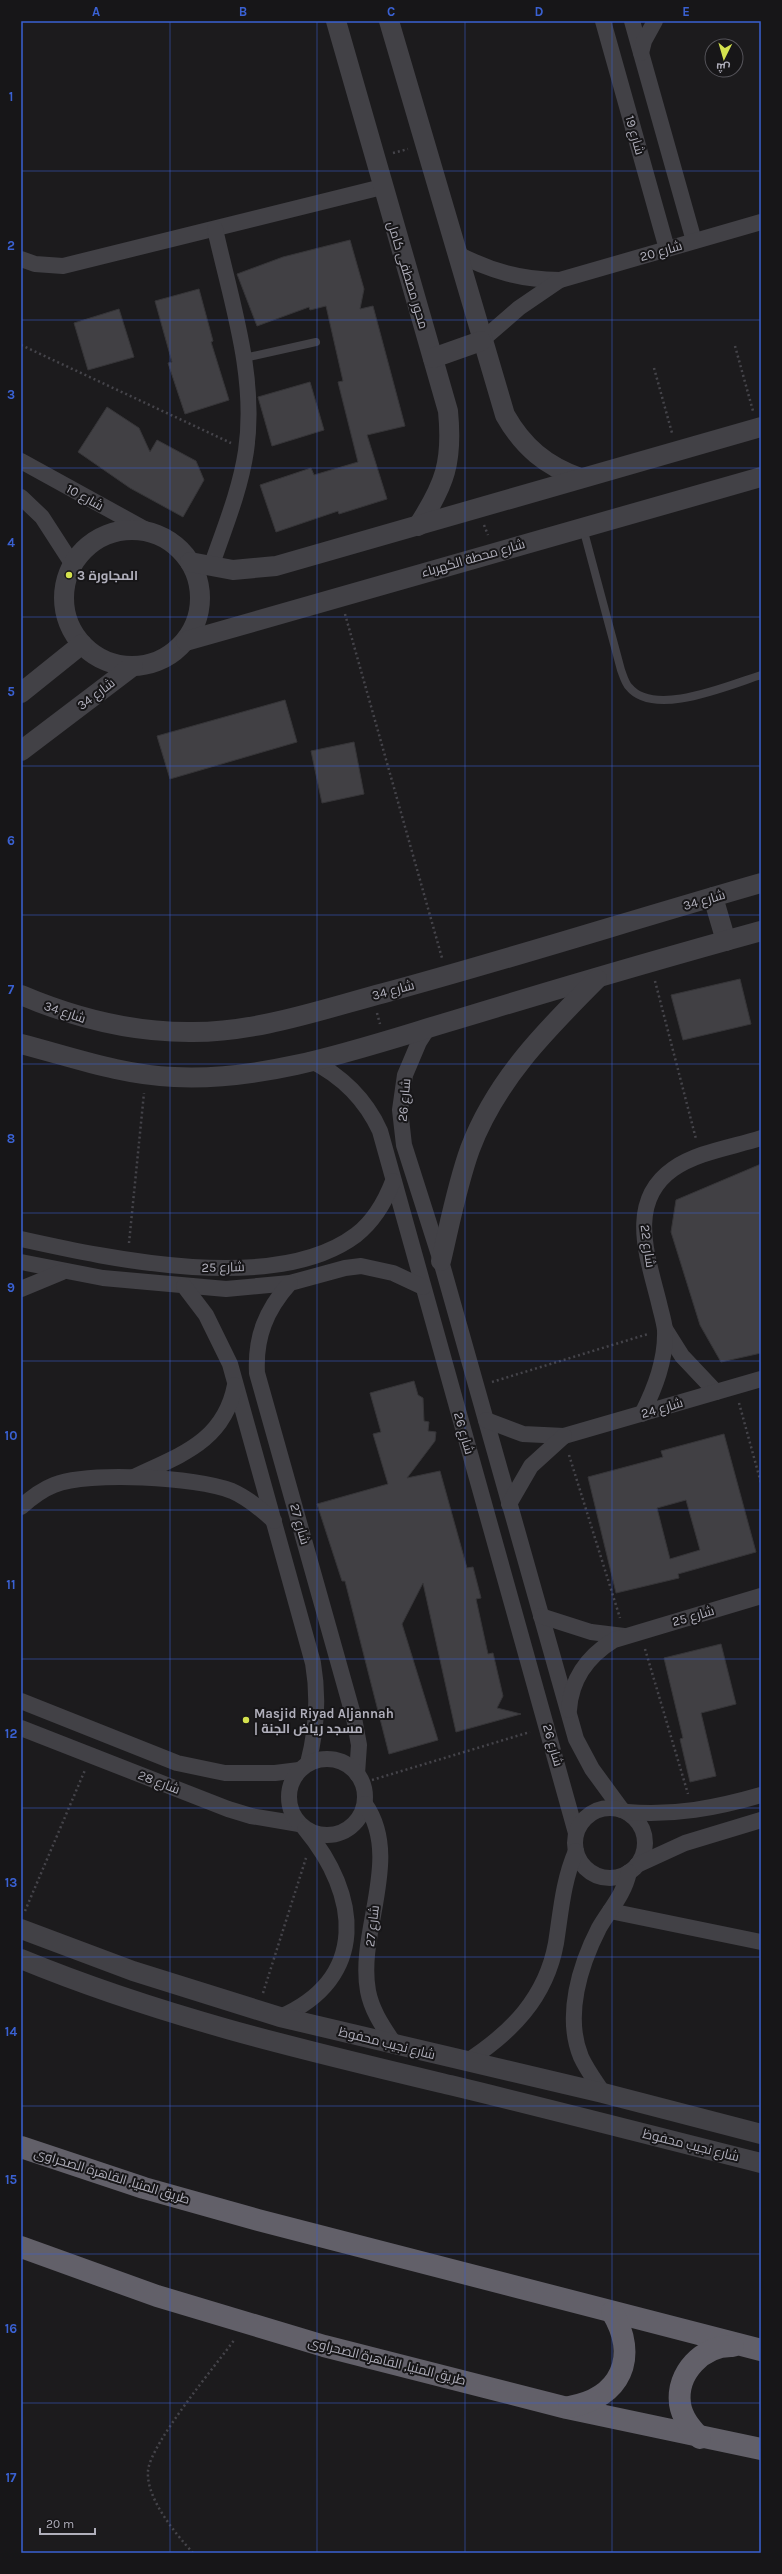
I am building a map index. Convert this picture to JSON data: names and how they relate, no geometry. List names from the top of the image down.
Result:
{
  "streets": {
    "highway": ["طريق المنيا, القاهرة الصحراوى"],
    "street": [
      "شارع 19",
      "شارع 20",
      "محور مصطفى كامل",
      "شارع 10",
      "شارع محطة الكهرباء",
      "شارع 34",
      "شارع 26",
      "شارع 22",
      "شارع 25",
      "شارع 24",
      "شارع 27",
      "شارع 28",
      "شارع نجيب محفوظ"
    ]
  },
  "crossings": [
    ["شارع 19", "شارع 20"],
    ["شارع 10", "شارع محطة الكهرباء"],
    ["شارع 10", "شارع 34"],
    ["شارع محطة الكهرباء", "شارع 34"],
    ["شارع 26", "شارع 25"],
    ["شارع 26", "شارع 24"],
    ["شارع 22", "شارع 24"],
    ["شارع 25", "شارع 27"],
    ["شارع 27", "شارع 28"],
    ["شارع 27", "شارع نجيب محفوظ"]
  ],
  "places": ["المجاورة 3", "Masjid Riyad Aljannah | مسجد رياض الجنة"],
  "scale_bar": "20 m",
  "north": "bottom",
  "grid": {
    "columns": [
      "A",
      "B",
      "C",
      "D",
      "E"
    ],
    "rows": [
      "1",
      "2",
      "3",
      "4",
      "5",
      "6",
      "7",
      "8",
      "9",
      "10",
      "11",
      "12",
      "13",
      "14",
      "15",
      "16",
      "17"
    ]
  }
}
